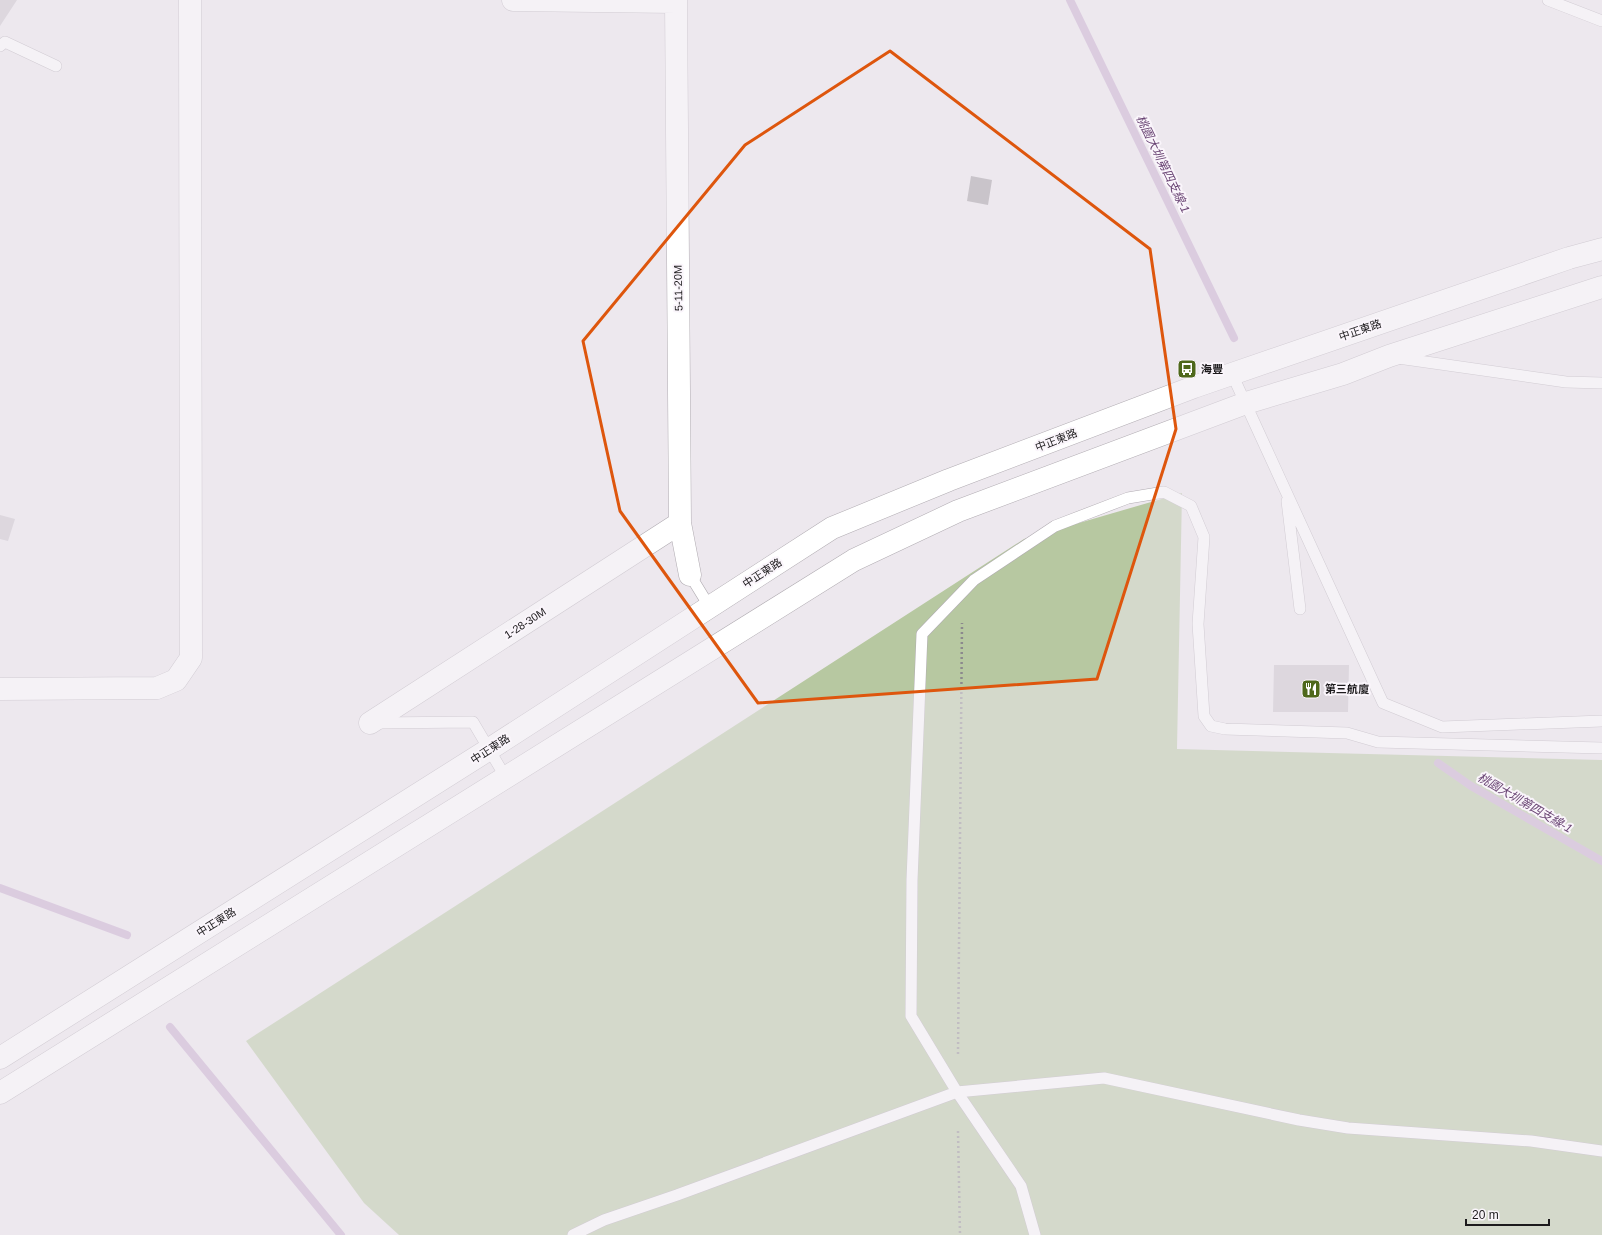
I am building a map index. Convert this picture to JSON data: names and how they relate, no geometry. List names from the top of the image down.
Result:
{
  "streets": {
    "main road": ["5-11-20M", "中正東路", "1-28-30M"]
  },
  "crossings": [
    ["5-11-20M", "1-28-30M"]
  ],
  "water": ["桃園大圳第四支線-1"],
  "places": {
    "bus stop": ["海豐"],
    "restaurant": ["第三航廈"]
  },
  "scale_bar": "20 m"
}
